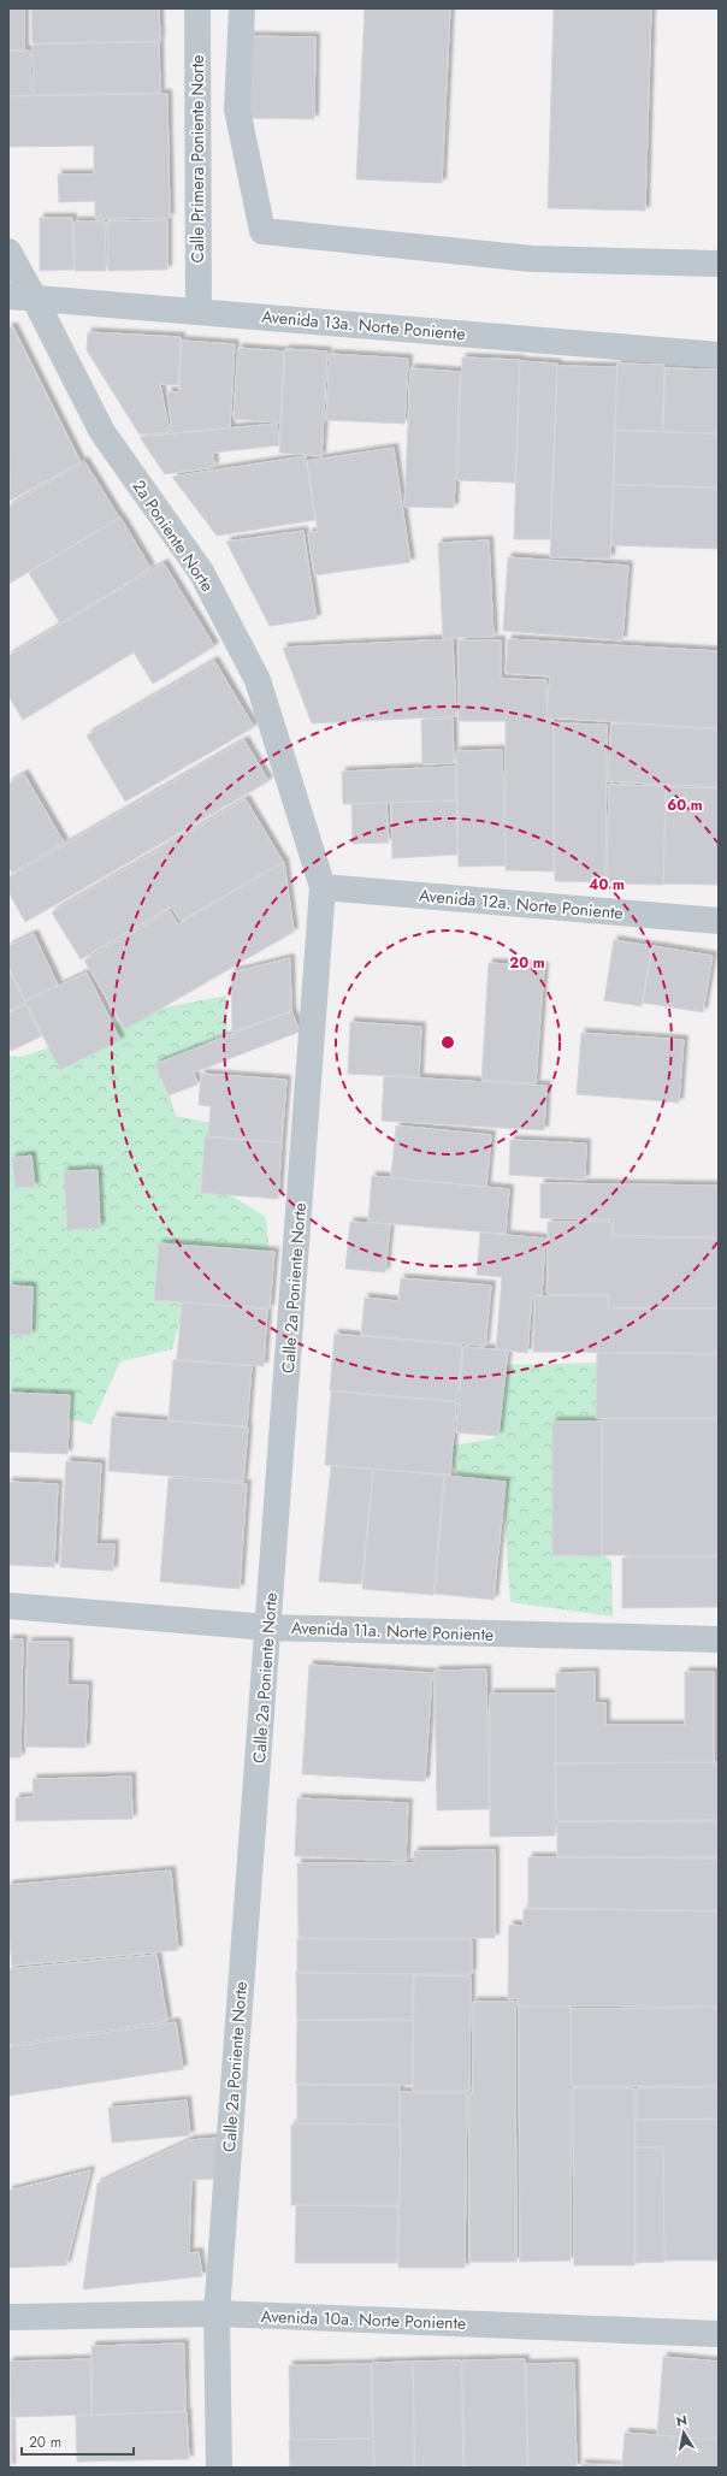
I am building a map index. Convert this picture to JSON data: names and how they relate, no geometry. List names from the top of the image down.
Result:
{
  "streets": {
    "street": [
      "Calle Primera Poniente Norte",
      "Avenida 13a. Norte Poniente",
      "2a Poniente Norte",
      "Avenida 12a. Norte Poniente",
      "Calle 2a Poniente Norte",
      "Avenida 11a. Norte Poniente",
      "Avenida 10a. Norte Poniente"
    ]
  },
  "crossings": [
    ["Calle Primera Poniente Norte", "Avenida 13a. Norte Poniente"],
    ["Avenida 13a. Norte Poniente", "2a Poniente Norte"],
    ["2a Poniente Norte", "Avenida 12a. Norte Poniente"],
    ["2a Poniente Norte", "Calle 2a Poniente Norte"],
    ["Avenida 12a. Norte Poniente", "Calle 2a Poniente Norte"],
    ["Calle 2a Poniente Norte", "Avenida 11a. Norte Poniente"],
    ["Calle 2a Poniente Norte", "Avenida 10a. Norte Poniente"]
  ],
  "scale_bar": "20 m",
  "north": "top",
  "rings": ["60 m", "40 m", "20 m"]
}
